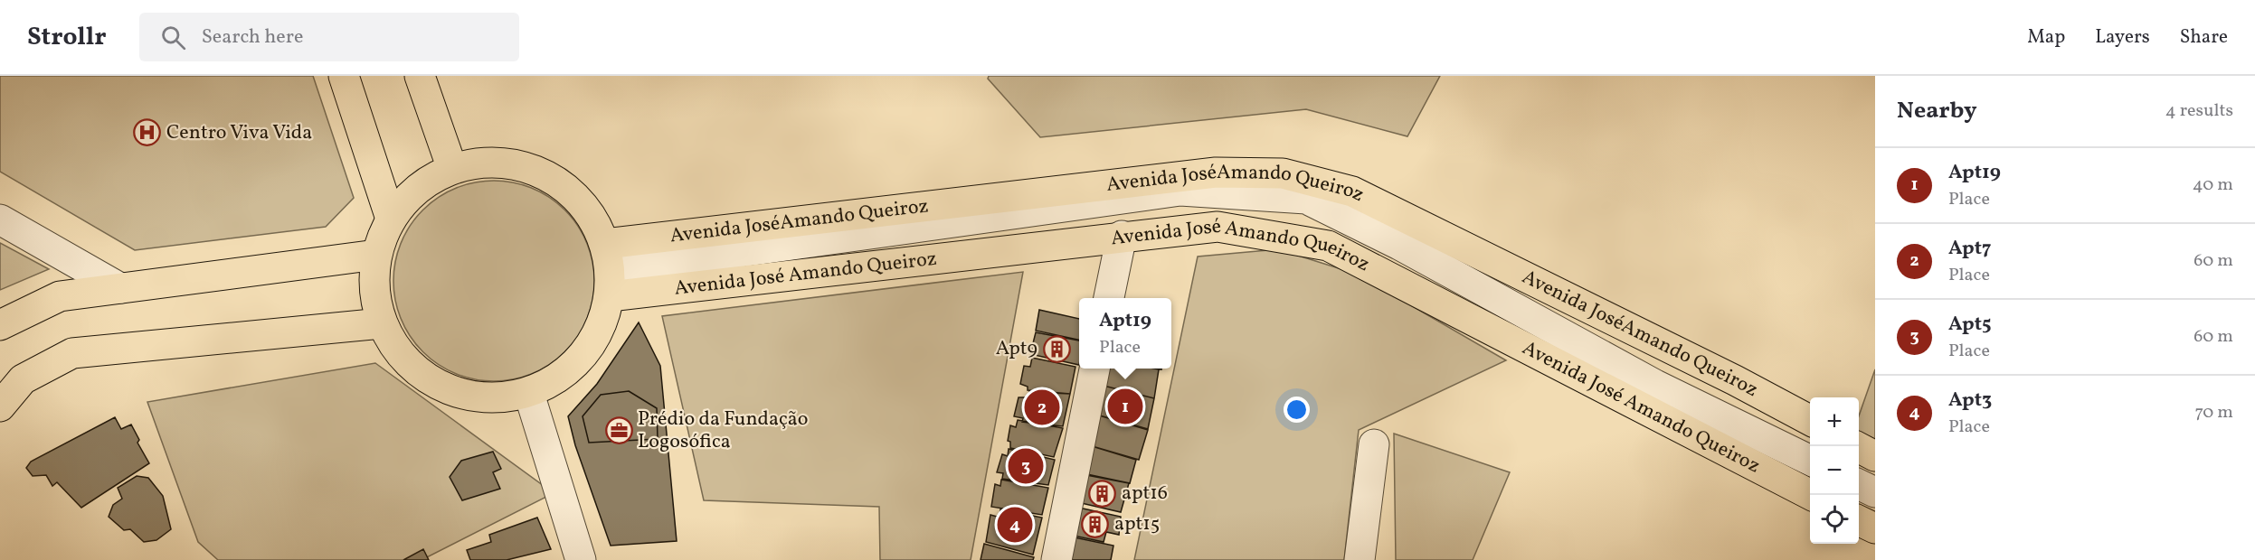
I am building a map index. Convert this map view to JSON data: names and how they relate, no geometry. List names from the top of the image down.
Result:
{
  "streets": {
    "main road": ["Avenida JoséAmando Queiroz", "Avenida José Amando Queiroz"]
  },
  "crossings": [
    ["Avenida JoséAmando Queiroz", "Avenida José Amando Queiroz"]
  ],
  "places": {
    "hospital": ["Centro Viva Vida"],
    "building": ["Apt9", "apt16", "apt15"],
    "office": ["Prédio da Fundação Logosófica"]
  },
  "page": {
    "header": "Strollr",
    "search": "Search here",
    "nav": ["Map", "Layers", "Share"],
    "heading": ["Nearby", "4 results"],
    "list": [
      {
        "mark": "1",
        "name": "Apt19",
        "note": "Place",
        "value": "40 m"
      },
      {
        "mark": "2",
        "name": "Apt7",
        "note": "Place",
        "value": "60 m"
      },
      {
        "mark": "3",
        "name": "Apt5",
        "note": "Place",
        "value": "60 m"
      },
      {
        "mark": "4",
        "name": "Apt3",
        "note": "Place",
        "value": "70 m"
      }
    ],
    "popup": ["Apt19", "Place"],
    "pins": [
      "1",
      "2",
      "3",
      "4"
    ],
    "map_buttons": ["+", "−"]
  }
}
